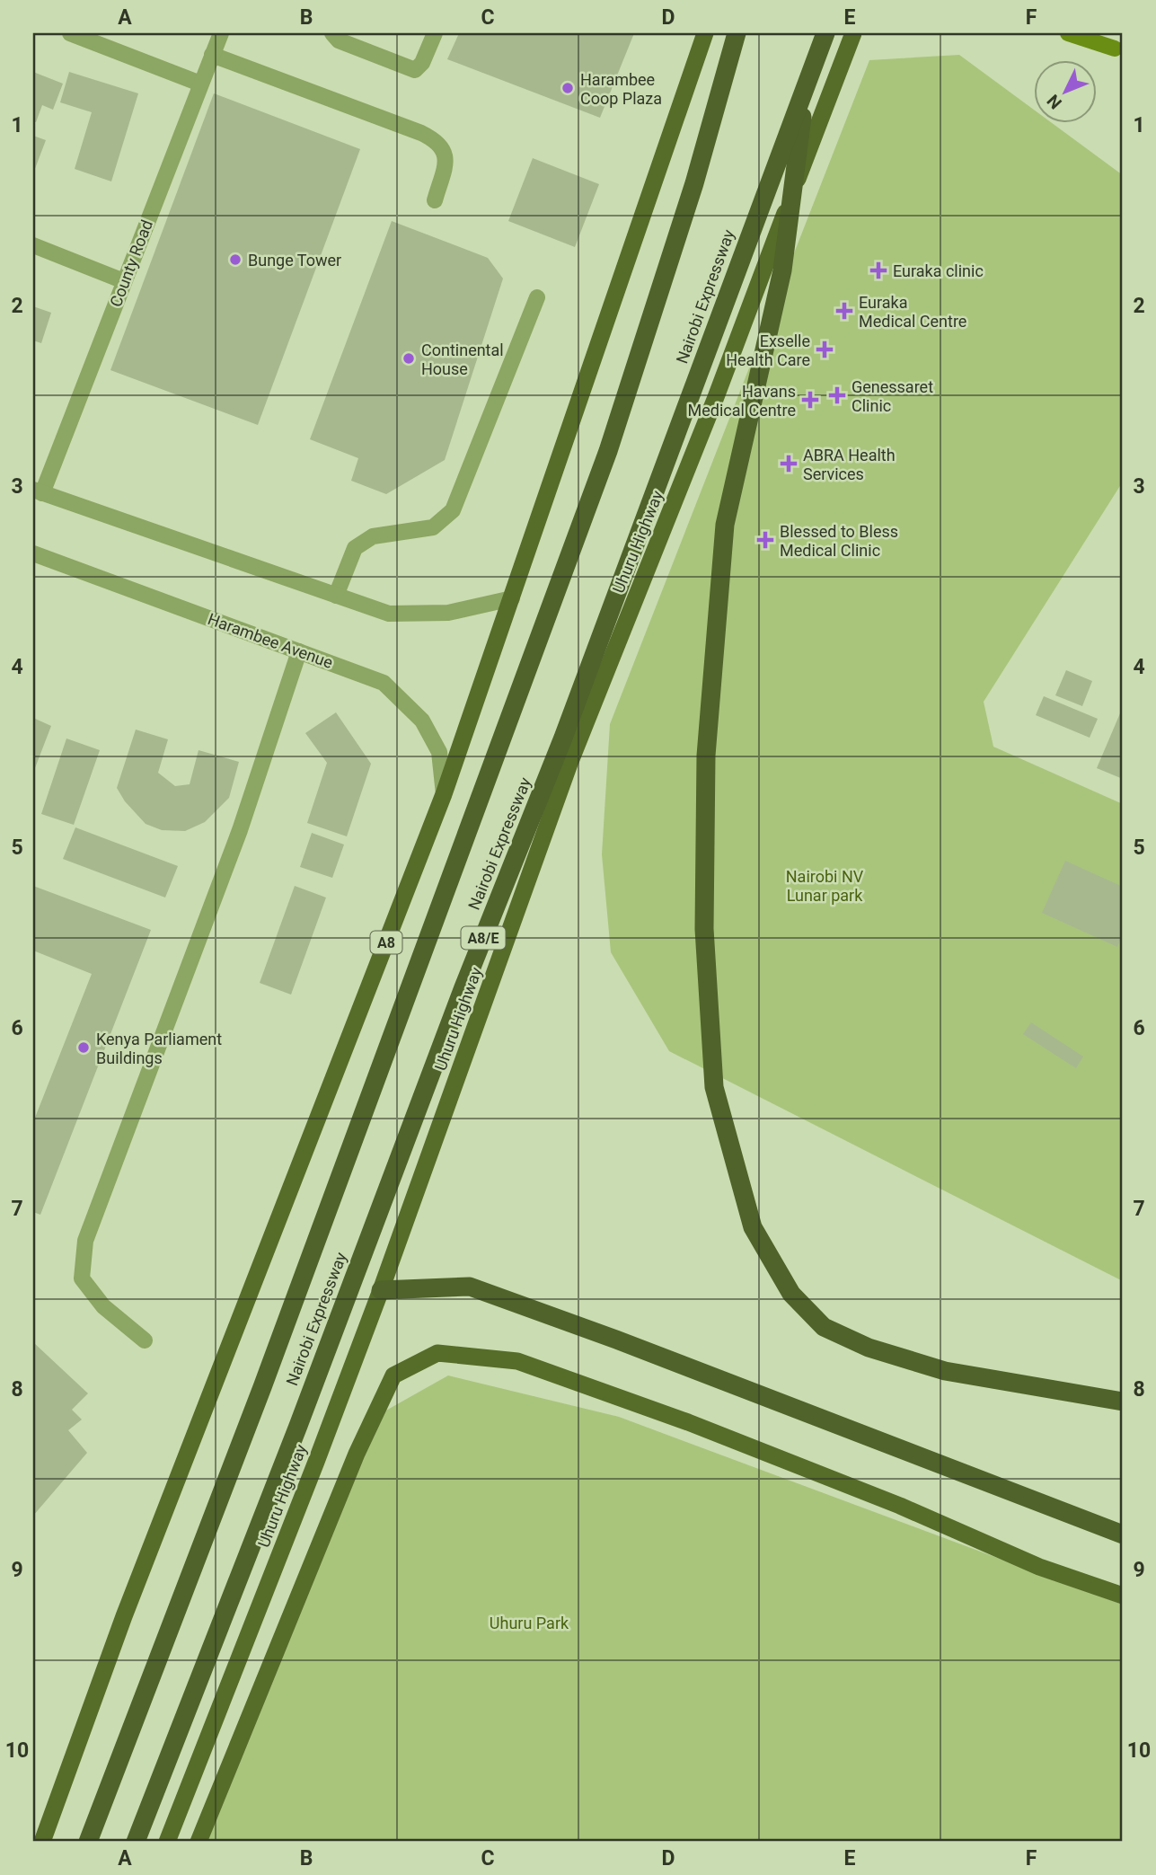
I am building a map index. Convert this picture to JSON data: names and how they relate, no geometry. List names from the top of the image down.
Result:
{
  "streets": {
    "highway": [
      "Nairobi Expressway",
      "Uhuru Highway",
      "A8/E",
      "A8"
    ],
    "street": ["County Road", "Harambee Avenue"]
  },
  "crossings": [
    ["Harambee Avenue", "A8"]
  ],
  "parks": ["Nairobi NV Lunar park", "Uhuru Park"],
  "places": {
    "other": [
      "Harambee Coop Plaza",
      "Bunge Tower",
      "Continental House",
      "Kenya Parliament Buildings"
    ],
    "health": [
      "Euraka clinic",
      "Euraka Medical Centre",
      "Exselle Health Care",
      "Genessaret Clinic",
      "Havans Medical Centre",
      "ABRA Health Services",
      "Blessed to Bless Medical Clinic"
    ]
  },
  "north": "bottom left",
  "grid": {
    "columns": [
      "A",
      "B",
      "C",
      "D",
      "E",
      "F"
    ],
    "rows": [
      "1",
      "2",
      "3",
      "4",
      "5",
      "6",
      "7",
      "8",
      "9",
      "10"
    ]
  }
}
